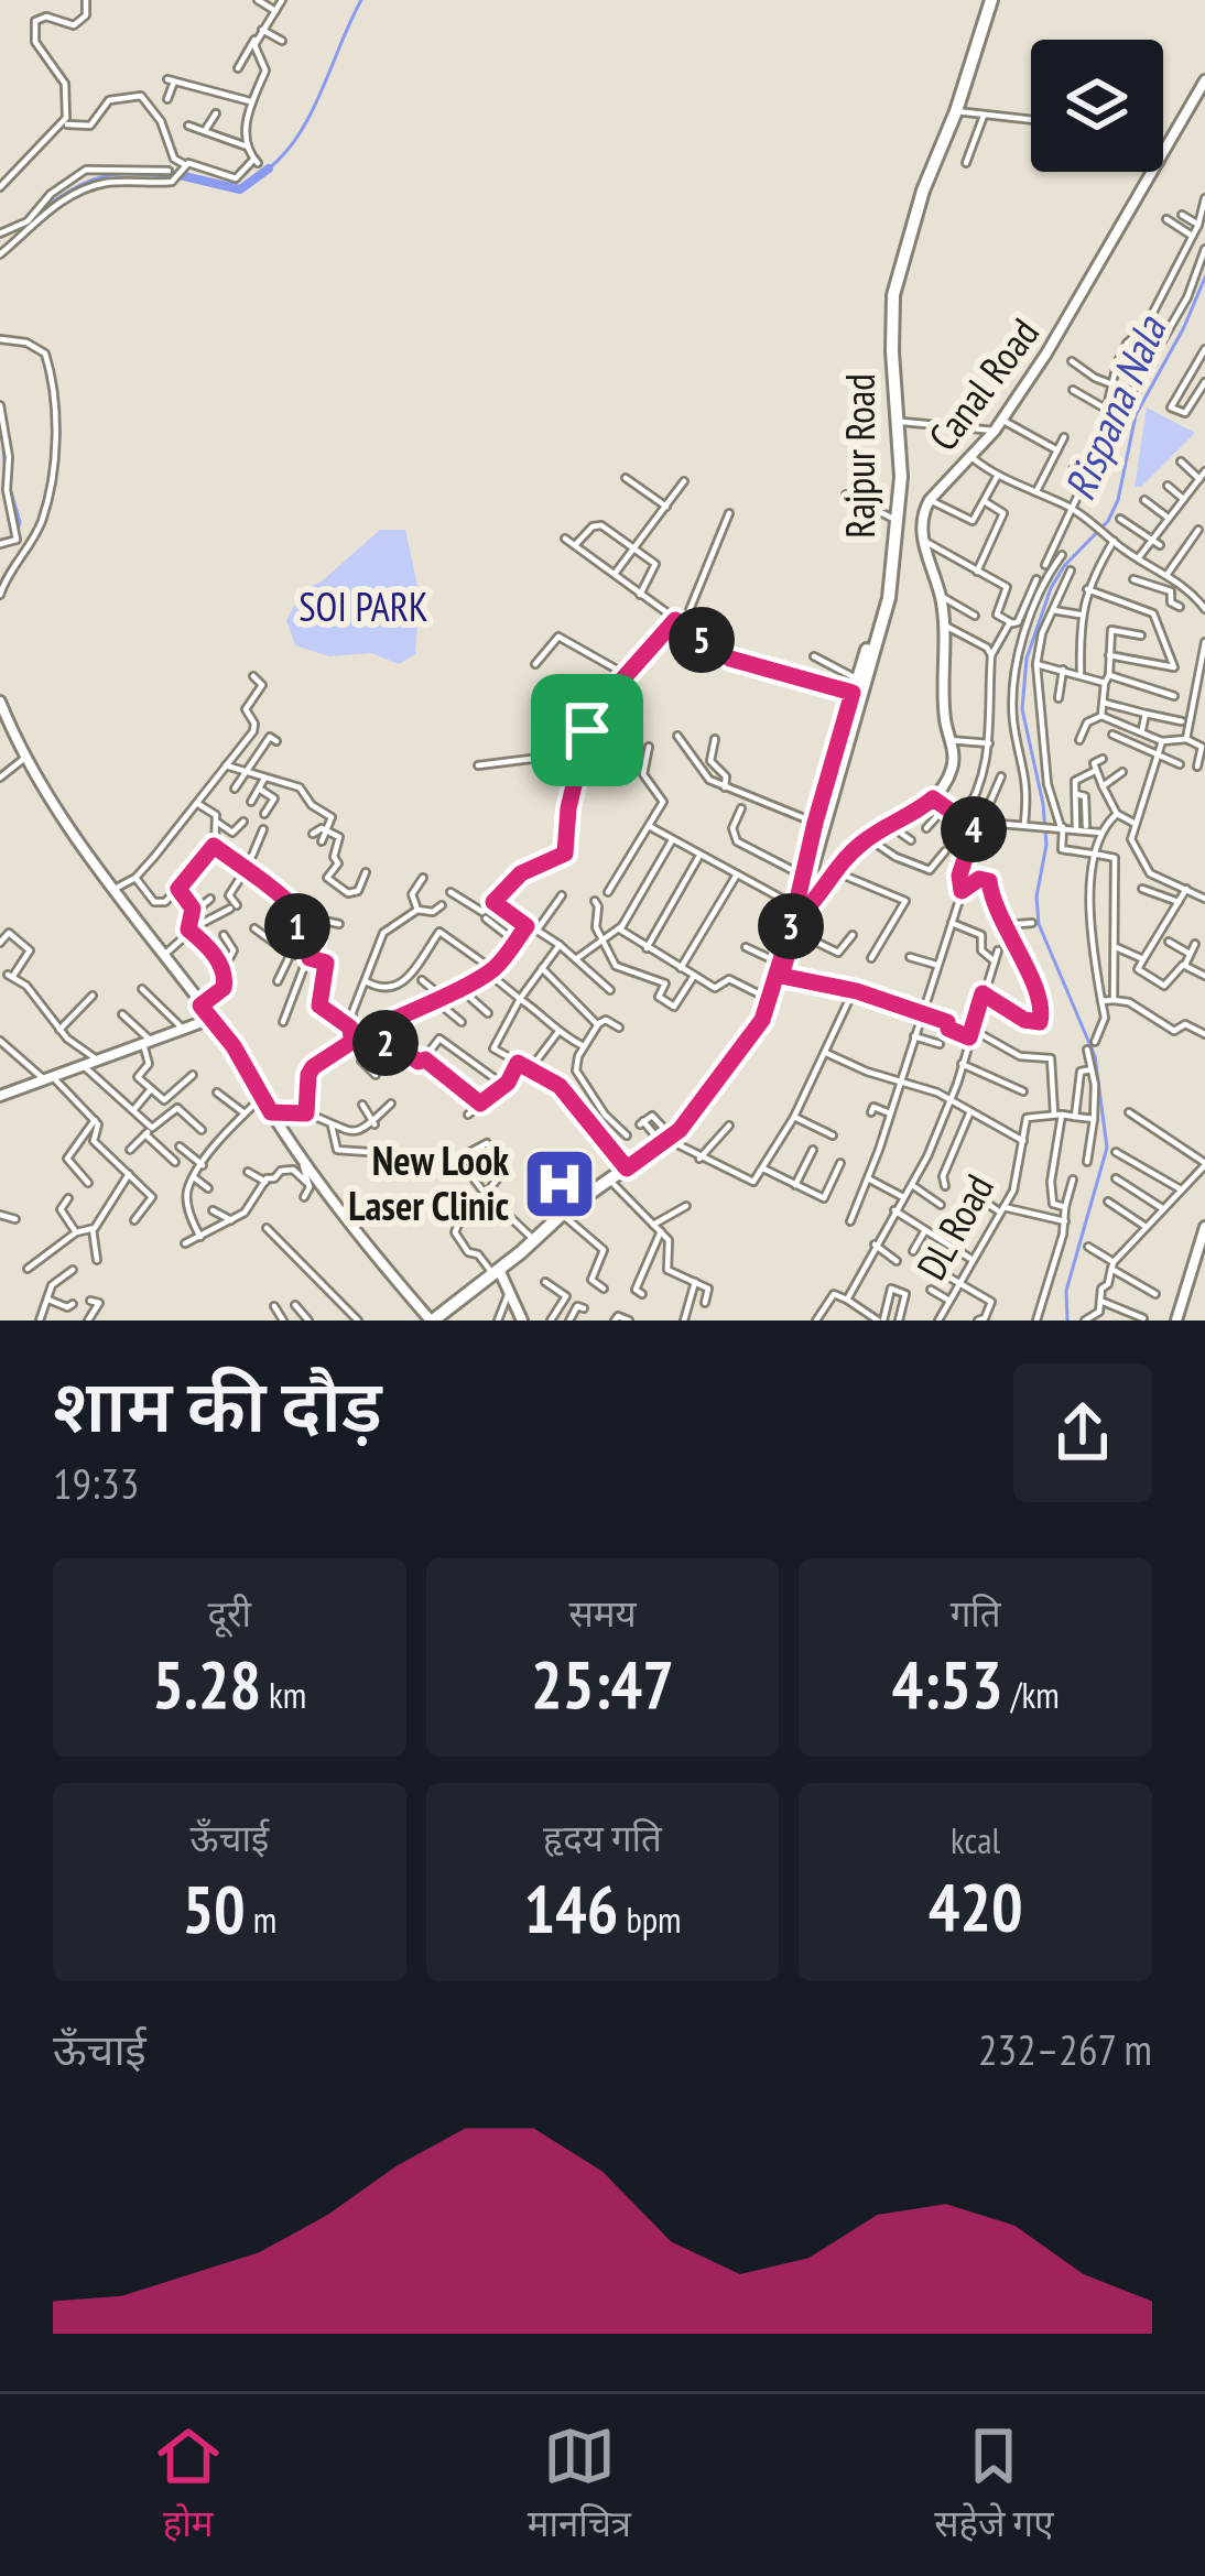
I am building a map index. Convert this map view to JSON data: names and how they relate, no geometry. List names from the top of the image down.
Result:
{
  "streets": {
    "main road": ["Rajpur Road"],
    "street": ["Canal Road", "DL Road"]
  },
  "water": ["Rispana Nala"],
  "parks": ["SOI PARK"],
  "places": {
    "hospital": ["New Look Laser Clinic"]
  },
  "page": {
    "pins": [
      "5",
      "4",
      "1",
      "3",
      "2"
    ],
    "heading": ["शाम की दौड़", "19:33"],
    "stats": [
      ["दूरी", "5.28 km"],
      ["समय", "25:47"],
      ["गति", "4:53 /km"],
      ["ऊँचाई", "50 m"],
      ["हृदय गति", "146 bpm"],
      ["kcal", "420"]
    ],
    "chart": ["ऊँचाई", "232–267 m"],
    "tabs": ["होम", "मानचित्र", "सहेजे गए"]
  }
}
